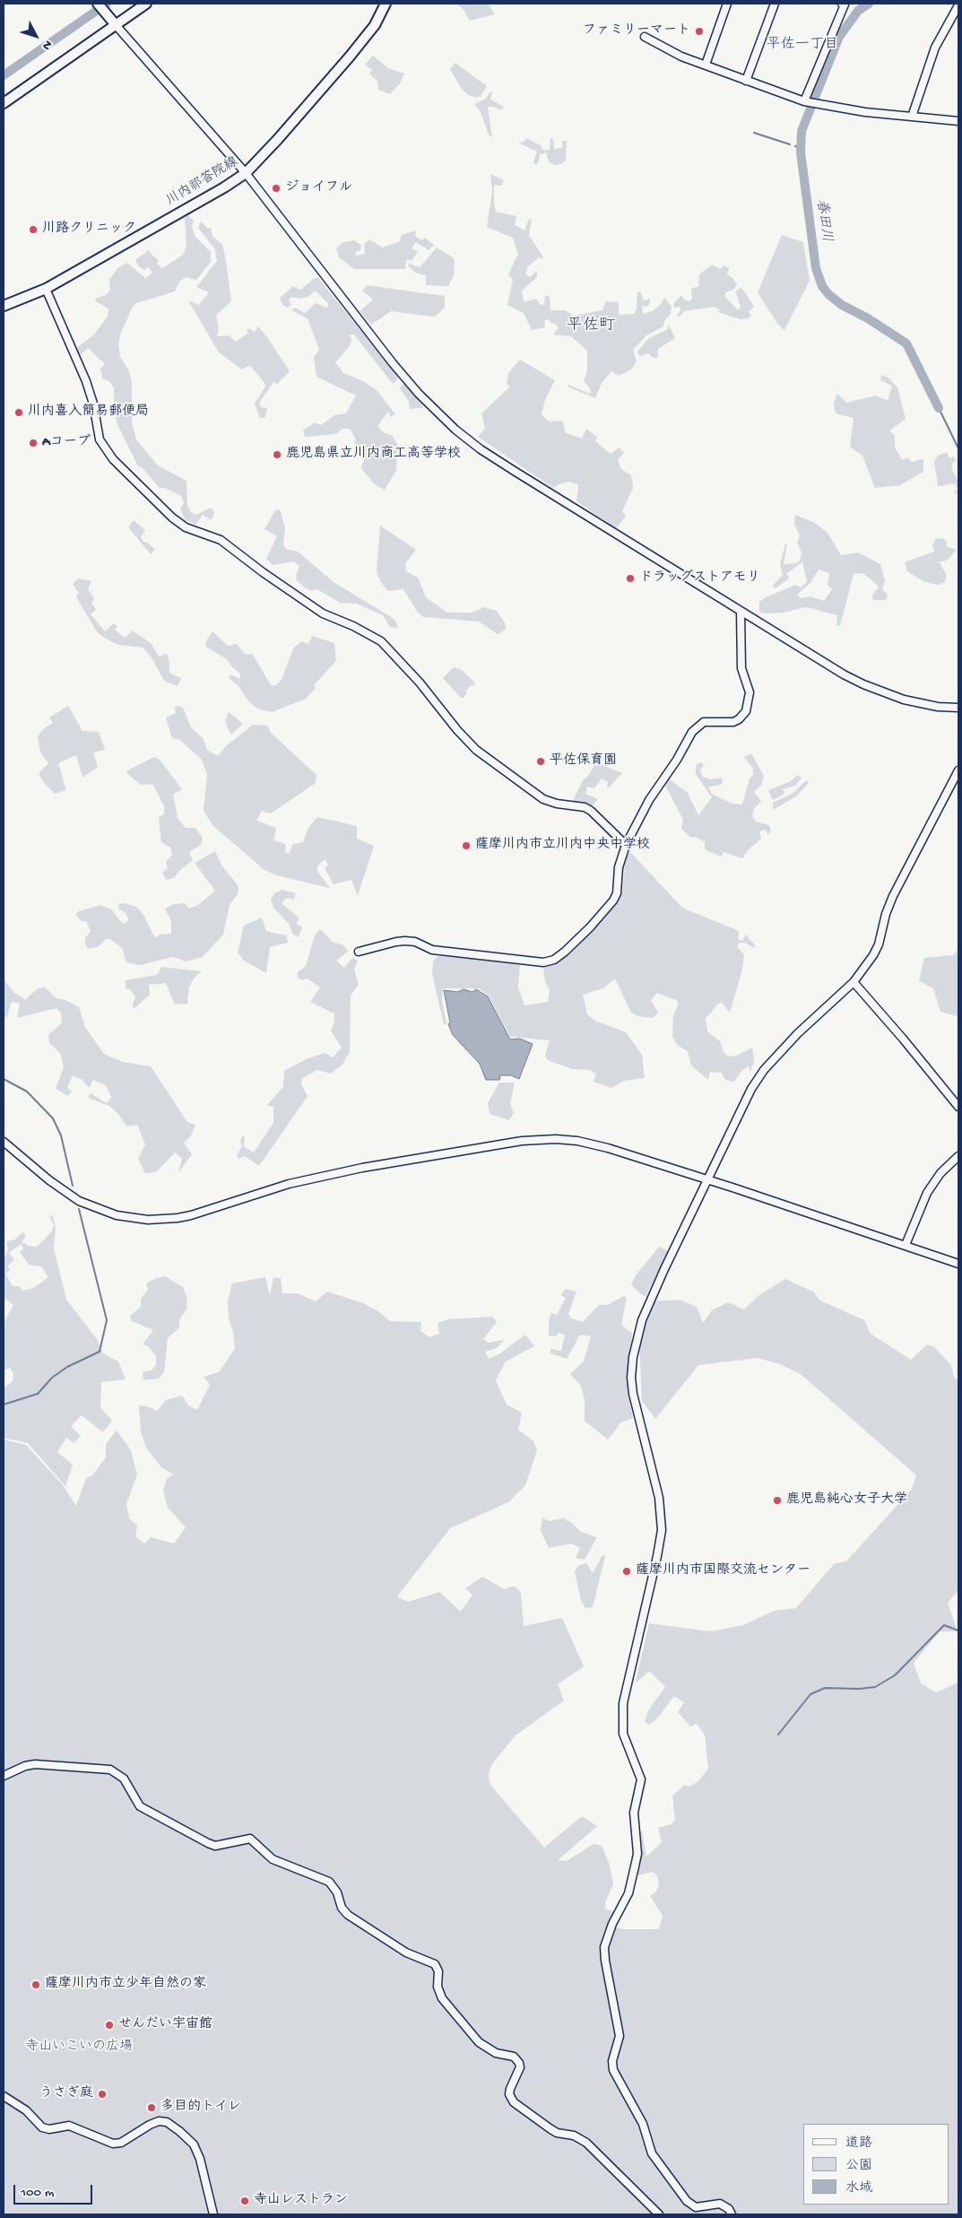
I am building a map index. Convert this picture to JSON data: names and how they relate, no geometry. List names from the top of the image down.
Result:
{
  "streets": {
    "main road": ["川内祁答院線"]
  },
  "districts": ["平佐一丁目", "平佐町"],
  "water": ["春田川"],
  "parks": ["寺山いこいの広場"],
  "places": [
    "ファミリーマート",
    "ジョイフル",
    "川路クリニック",
    "川内喜入簡易郵便局",
    "Aコープ",
    "鹿児島県立川内商工高等学校",
    "ドラッグストアモリ",
    "平佐保育園",
    "薩摩川内市立川内中央中学校",
    "鹿児島純心女子大学",
    "薩摩川内市国際交流センター",
    "薩摩川内市立少年自然の家",
    "せんだい宇宙館",
    "うさぎ庭",
    "多目的トイレ",
    "寺山レストラン"
  ],
  "legend": ["道路", "公園", "水域"],
  "scale_bar": "100 m",
  "north": "bottom right"
}
